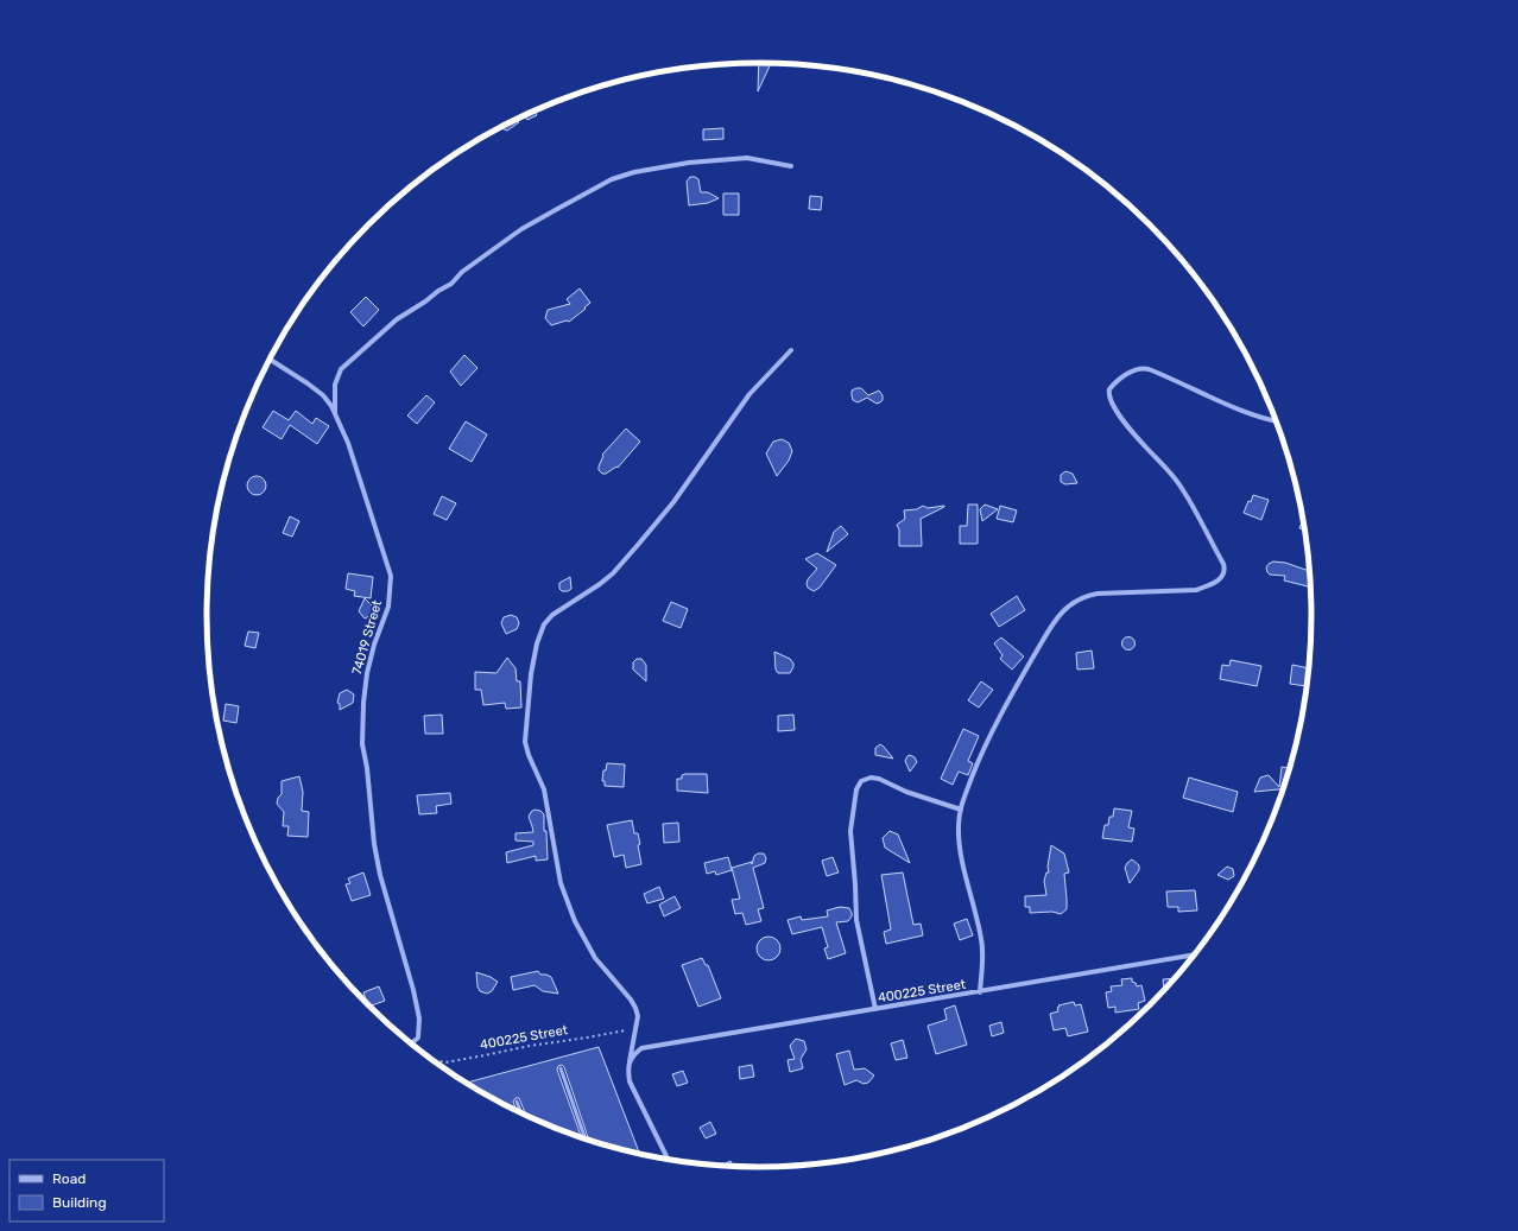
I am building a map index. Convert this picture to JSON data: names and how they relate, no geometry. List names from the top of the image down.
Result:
{
  "streets": {
    "street": ["74019 Street", "400225 Street"]
  },
  "legend": ["Road", "Building"]
}
